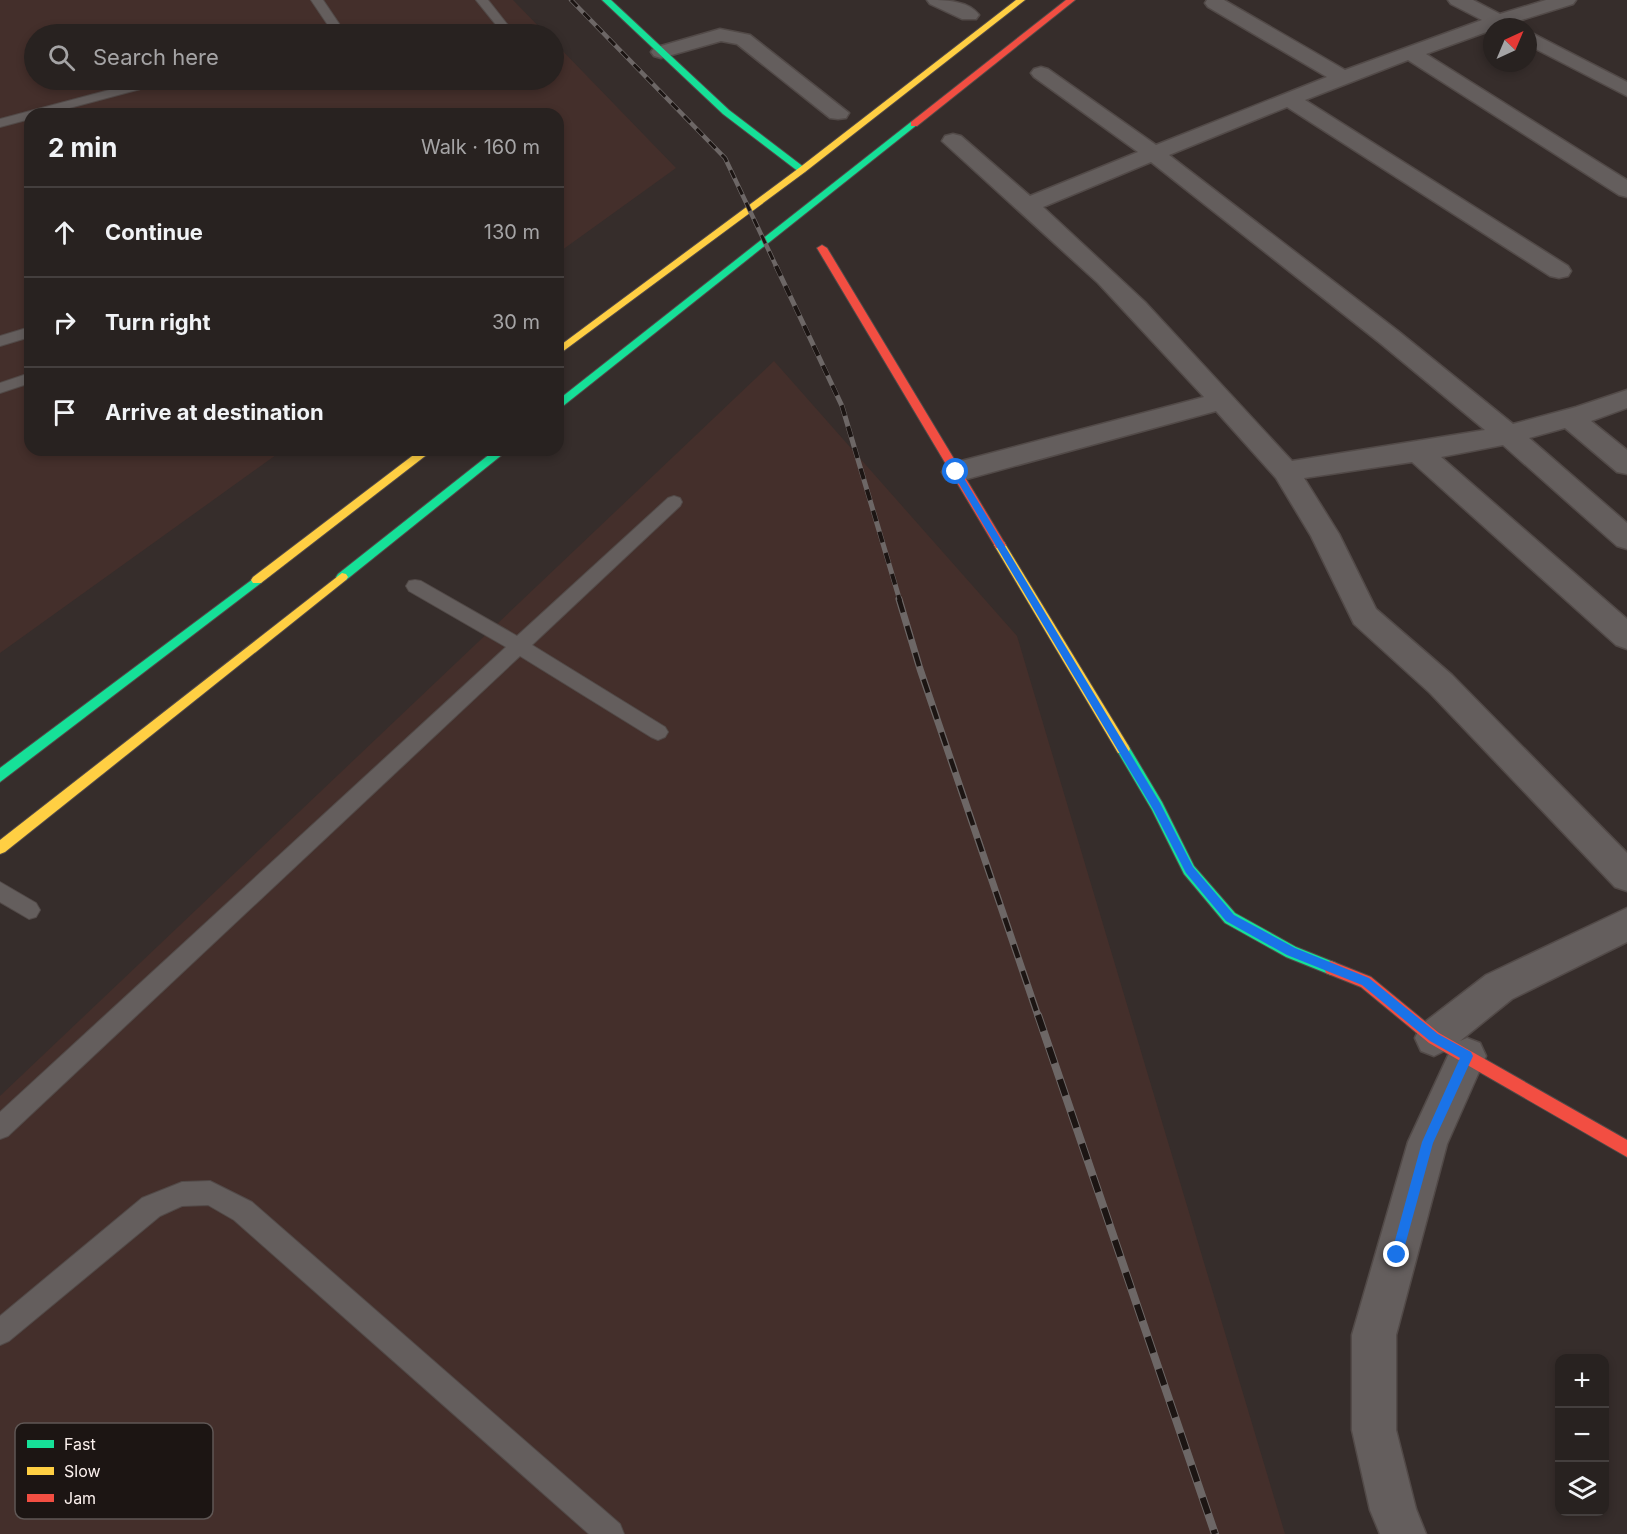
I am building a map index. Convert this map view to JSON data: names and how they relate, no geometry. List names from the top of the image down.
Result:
{
  "legend": ["Fast", "Slow", "Jam"],
  "north": "top right",
  "page": {
    "search": "Search here",
    "heading": ["2 min", "Walk · 160 m"],
    "list": [
      ["Continue", "130 m"],
      ["Turn right", "30 m"],
      "Arrive at destination"
    ],
    "map_buttons": ["+", "−"]
  }
}
